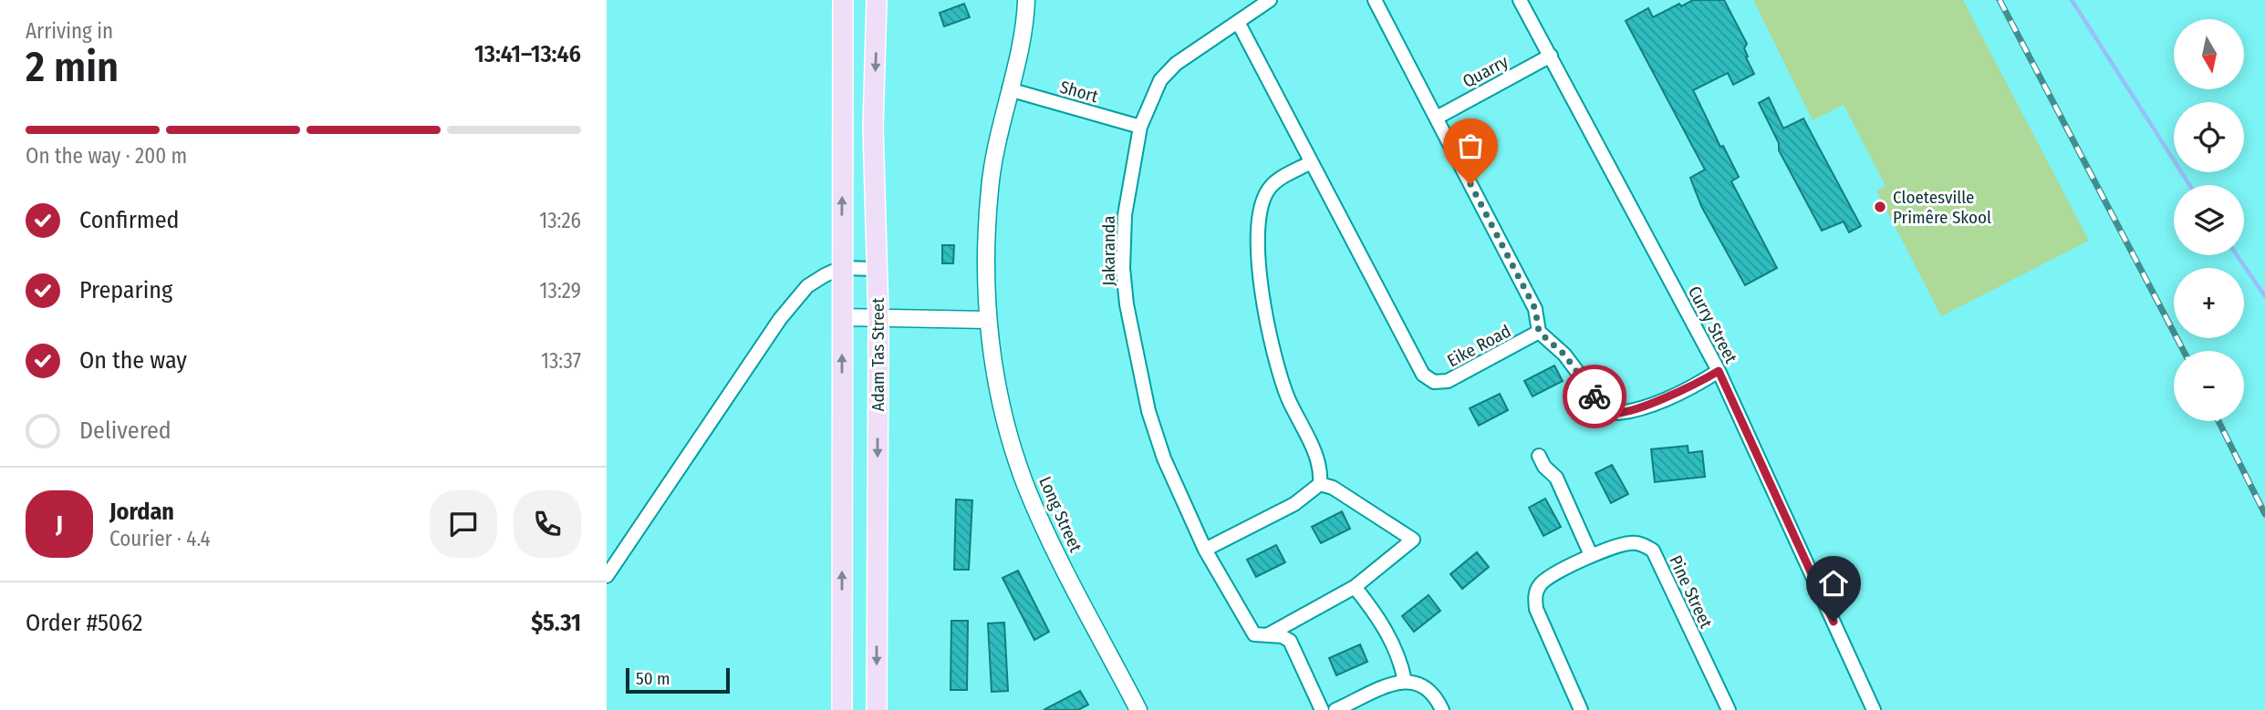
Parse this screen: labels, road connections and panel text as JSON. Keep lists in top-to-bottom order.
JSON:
{
  "streets": {
    "main road": ["Adam Tas Street"],
    "street": [
      "Quarry",
      "Short",
      "Jakaranda",
      "Curry Street",
      "Eike Road",
      "Long Street",
      "Pine Street"
    ]
  },
  "crossings": [
    ["Quarry", "Curry Street"],
    ["Quarry", "Eike Road"],
    ["Short", "Jakaranda"],
    ["Short", "Long Street"],
    ["Jakaranda", "Eike Road"]
  ],
  "places": ["Cloetesville Primêre Skool"],
  "scale_bar": "50 m",
  "north": "bottom",
  "page": {
    "heading": ["2 min", "Arriving in", "13:41–13:46"],
    "panel": [
      "Jordan",
      "Courier · 4.4",
      "Order #5062",
      "$5.31"
    ],
    "map_buttons": ["+", "−"],
    "bar": "On the way · 200 m",
    "list": [
      ["Confirmed", "13:26"],
      ["Preparing", "13:29"],
      ["On the way", "13:37"],
      "Delivered"
    ],
    "round": "J",
    "scale": "50 m"
  }
}
